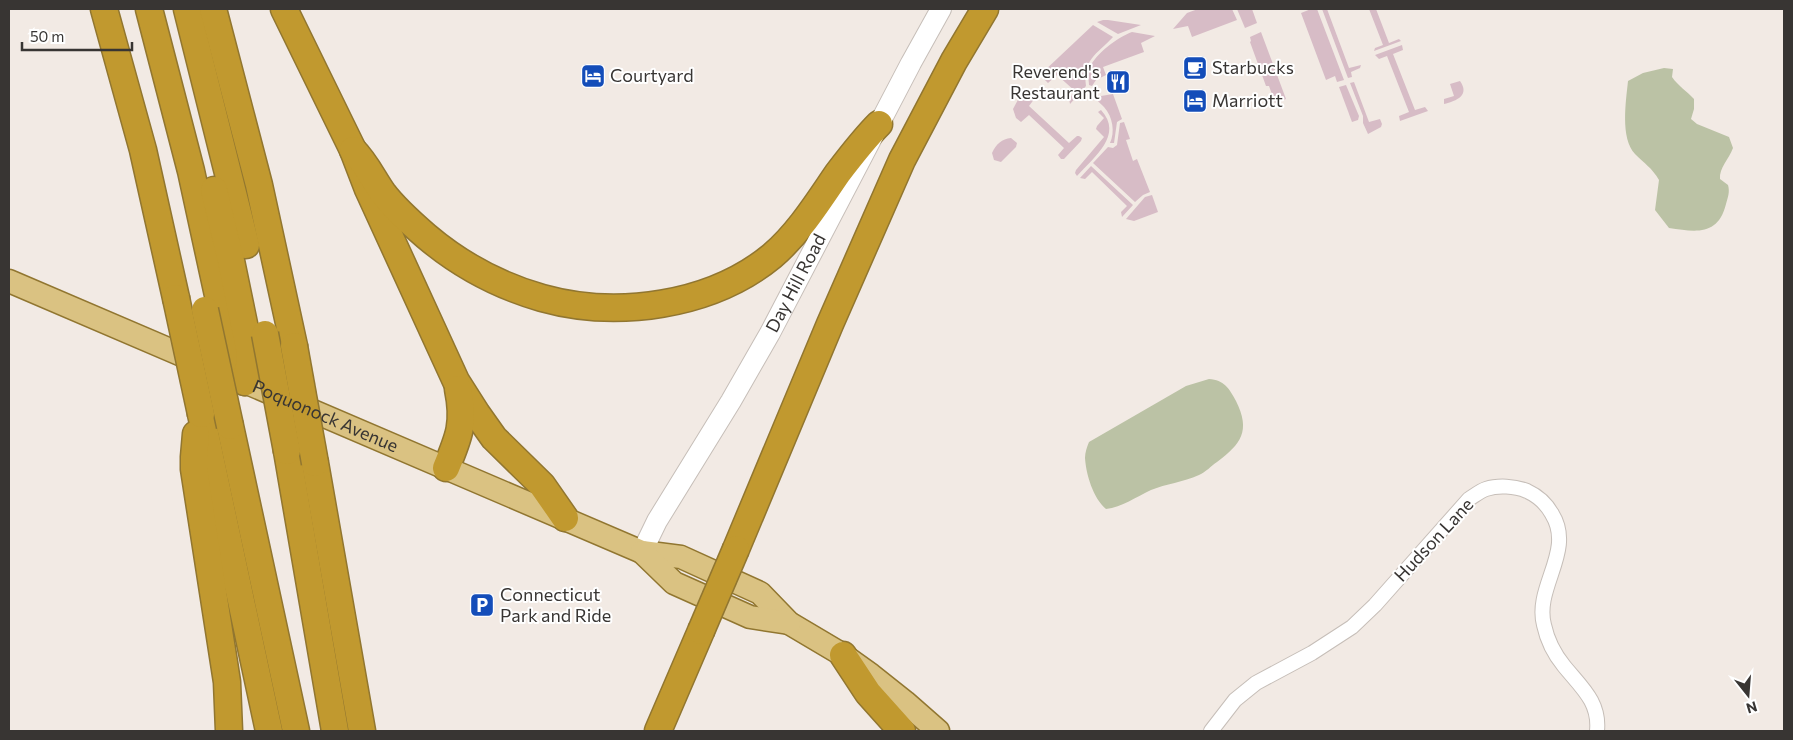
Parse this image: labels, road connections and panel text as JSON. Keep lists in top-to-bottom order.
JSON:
{
  "streets": {
    "main road": ["Day Hill Road", "Poquonock Avenue"],
    "street": ["Hudson Lane"]
  },
  "crossings": [
    ["Day Hill Road", "Poquonock Avenue"]
  ],
  "places": {
    "cafe": ["Starbucks"],
    "hotel": ["Courtyard", "Marriott"],
    "restaurant": ["Reverend's Restaurant"],
    "parking": ["Connecticut Park and Ride"]
  },
  "scale_bar": "50 m",
  "north": "bottom"
}
